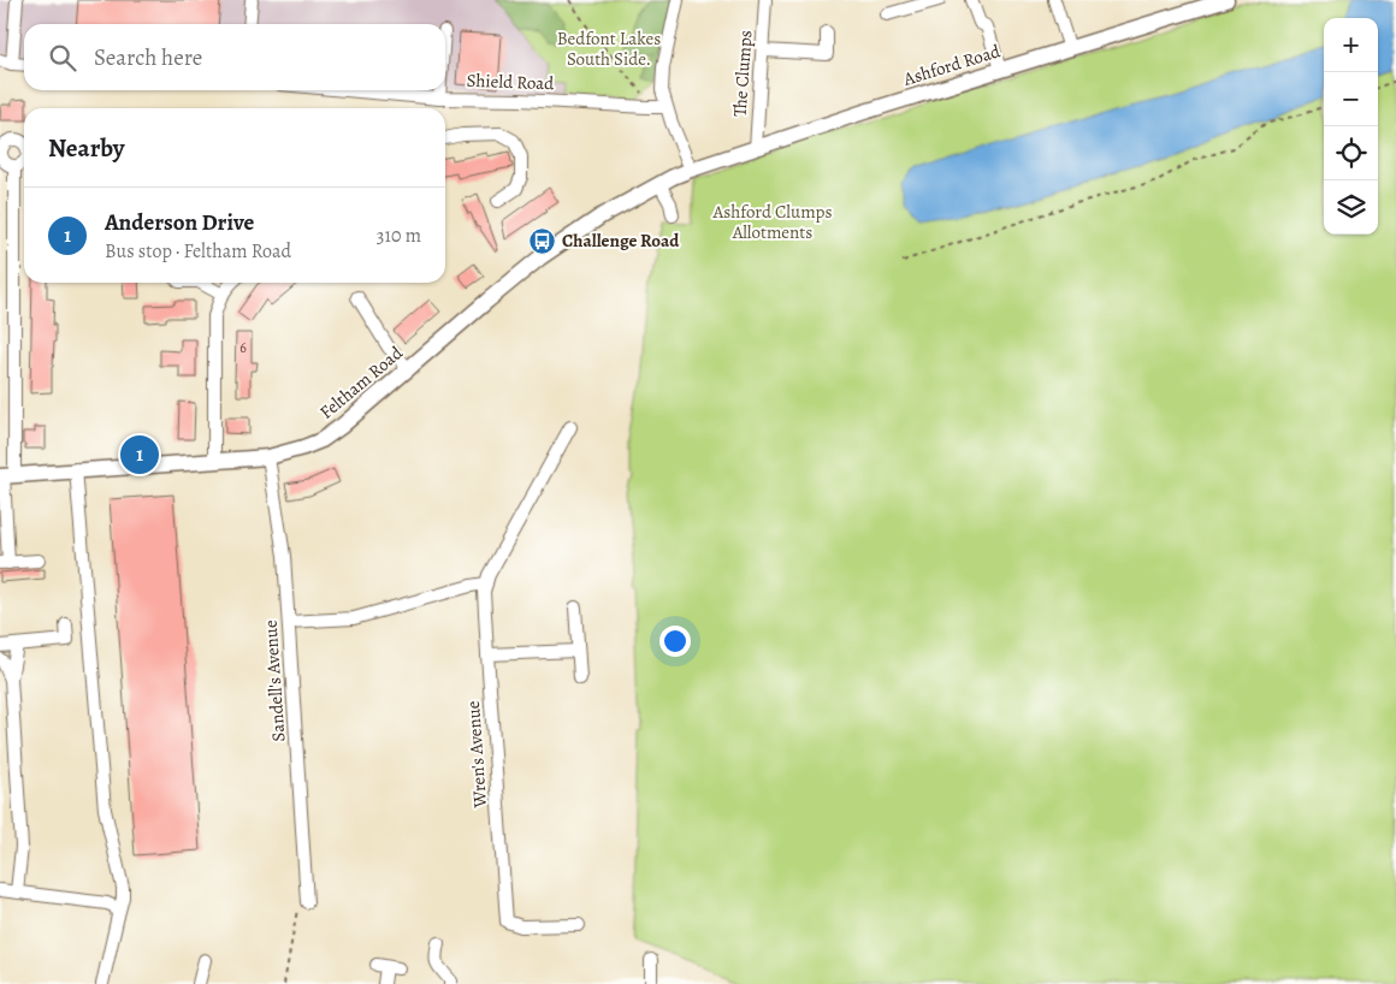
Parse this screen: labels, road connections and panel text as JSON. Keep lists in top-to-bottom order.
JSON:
{
  "streets": {
    "main road": ["Ashford Road", "Feltham Road"],
    "street": [
      "The Clumps",
      "Shield Road",
      "Sandell's Avenue",
      "Wren's Avenue"
    ]
  },
  "crossings": [
    ["Ashford Road", "The Clumps"],
    ["Ashford Road", "Feltham Road"],
    ["Feltham Road", "Sandell's Avenue"]
  ],
  "parks": ["Bedfont Lakes South Side.", "Ashford Clumps Allotments"],
  "places": {
    "bus stop": ["Challenge Road"]
  },
  "house_numbers": ["6"],
  "page": {
    "map_buttons": ["+", "−"],
    "search": "Search here",
    "heading": "Nearby",
    "list": [
      {
        "mark": "1",
        "name": "Anderson Drive",
        "note": "Bus stop · Feltham Road",
        "value": "310 m"
      }
    ],
    "pins": "1"
  }
}
